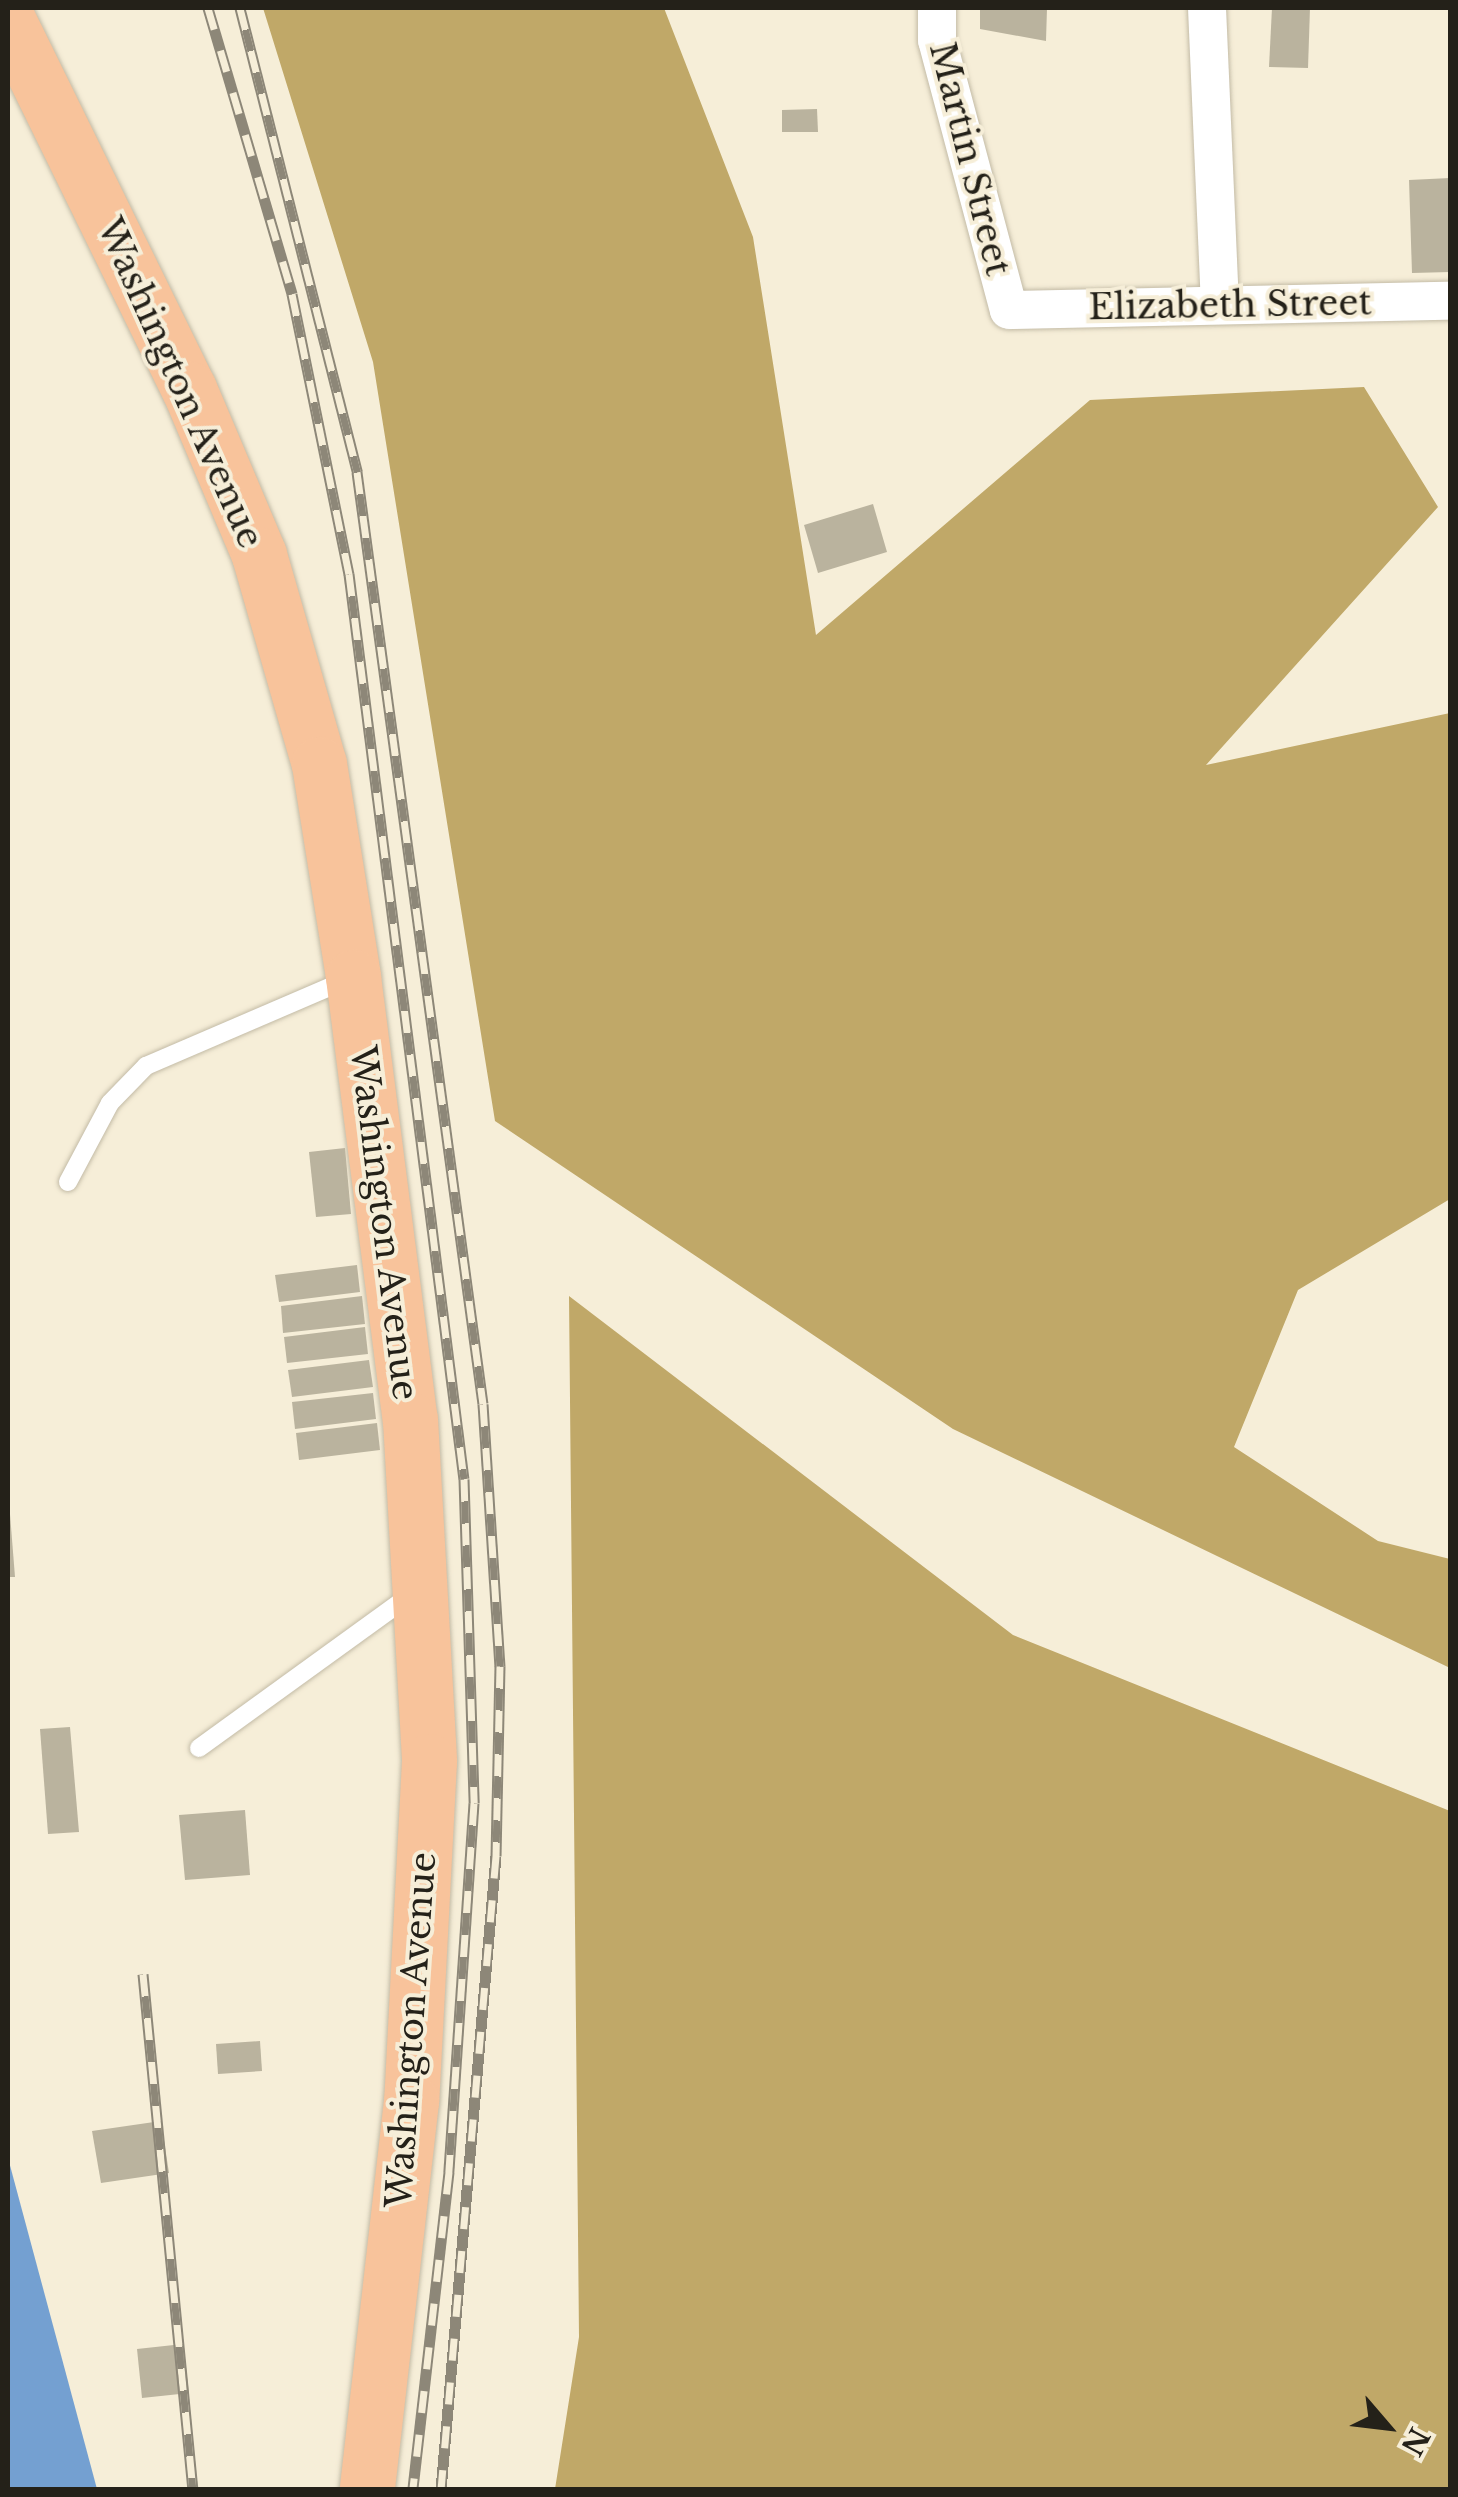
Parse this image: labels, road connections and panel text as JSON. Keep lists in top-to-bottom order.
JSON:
{
  "streets": {
    "main road": ["Washington Avenue"],
    "street": ["Martin Street", "Elizabeth Street"]
  },
  "crossings": [
    ["Martin Street", "Elizabeth Street"]
  ],
  "north": "bottom right"
}
